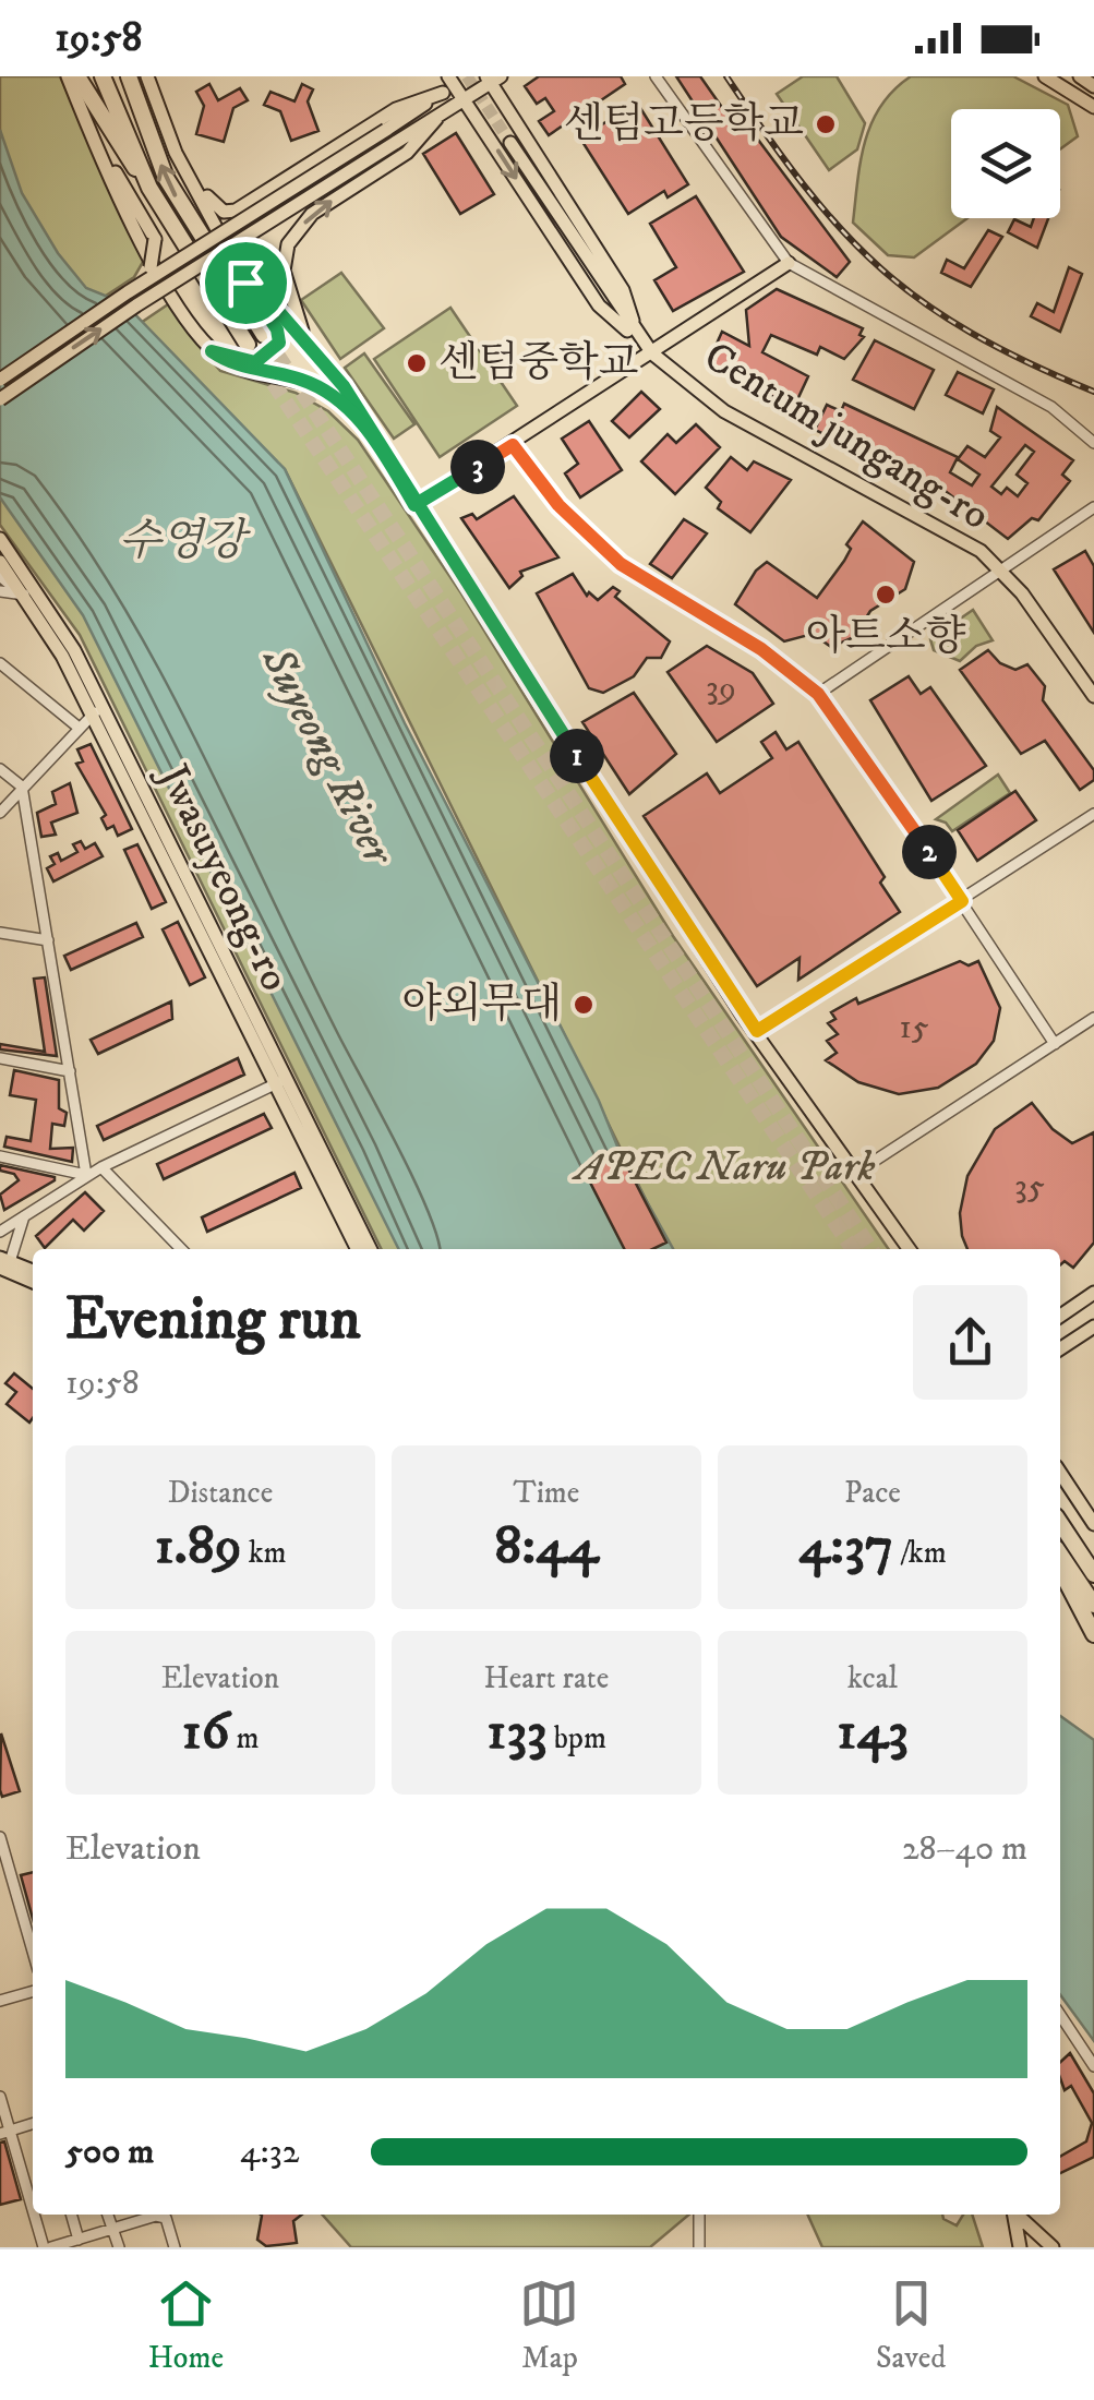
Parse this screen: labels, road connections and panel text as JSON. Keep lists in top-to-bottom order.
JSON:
{
  "streets": {
    "main road": ["Centum jungang-ro", "Jwasuyeong-ro"]
  },
  "water": ["수영강", "Suyeong River"],
  "parks": ["APEC Naru Park"],
  "places": [
    "센텀고등학교",
    "센텀중학교",
    "아트소향",
    "야외무대"
  ],
  "house_numbers": ["39", "15", "35"],
  "page": {
    "status": "19:58",
    "pins": ["3", "1", "2"],
    "heading": ["Evening run", "19:58"],
    "stats": [
      ["Distance", "1.89 km"],
      ["Time", "8:44"],
      ["Pace", "4:37 /km"],
      ["Elevation", "16 m"],
      ["Heart rate", "133 bpm"],
      ["kcal", "143"]
    ],
    "chart": ["Elevation", "28–40 m"],
    "list": [
      {
        "name": "500 m",
        "note": "4:32"
      }
    ],
    "tabs": ["Home", "Map", "Saved"]
  }
}
